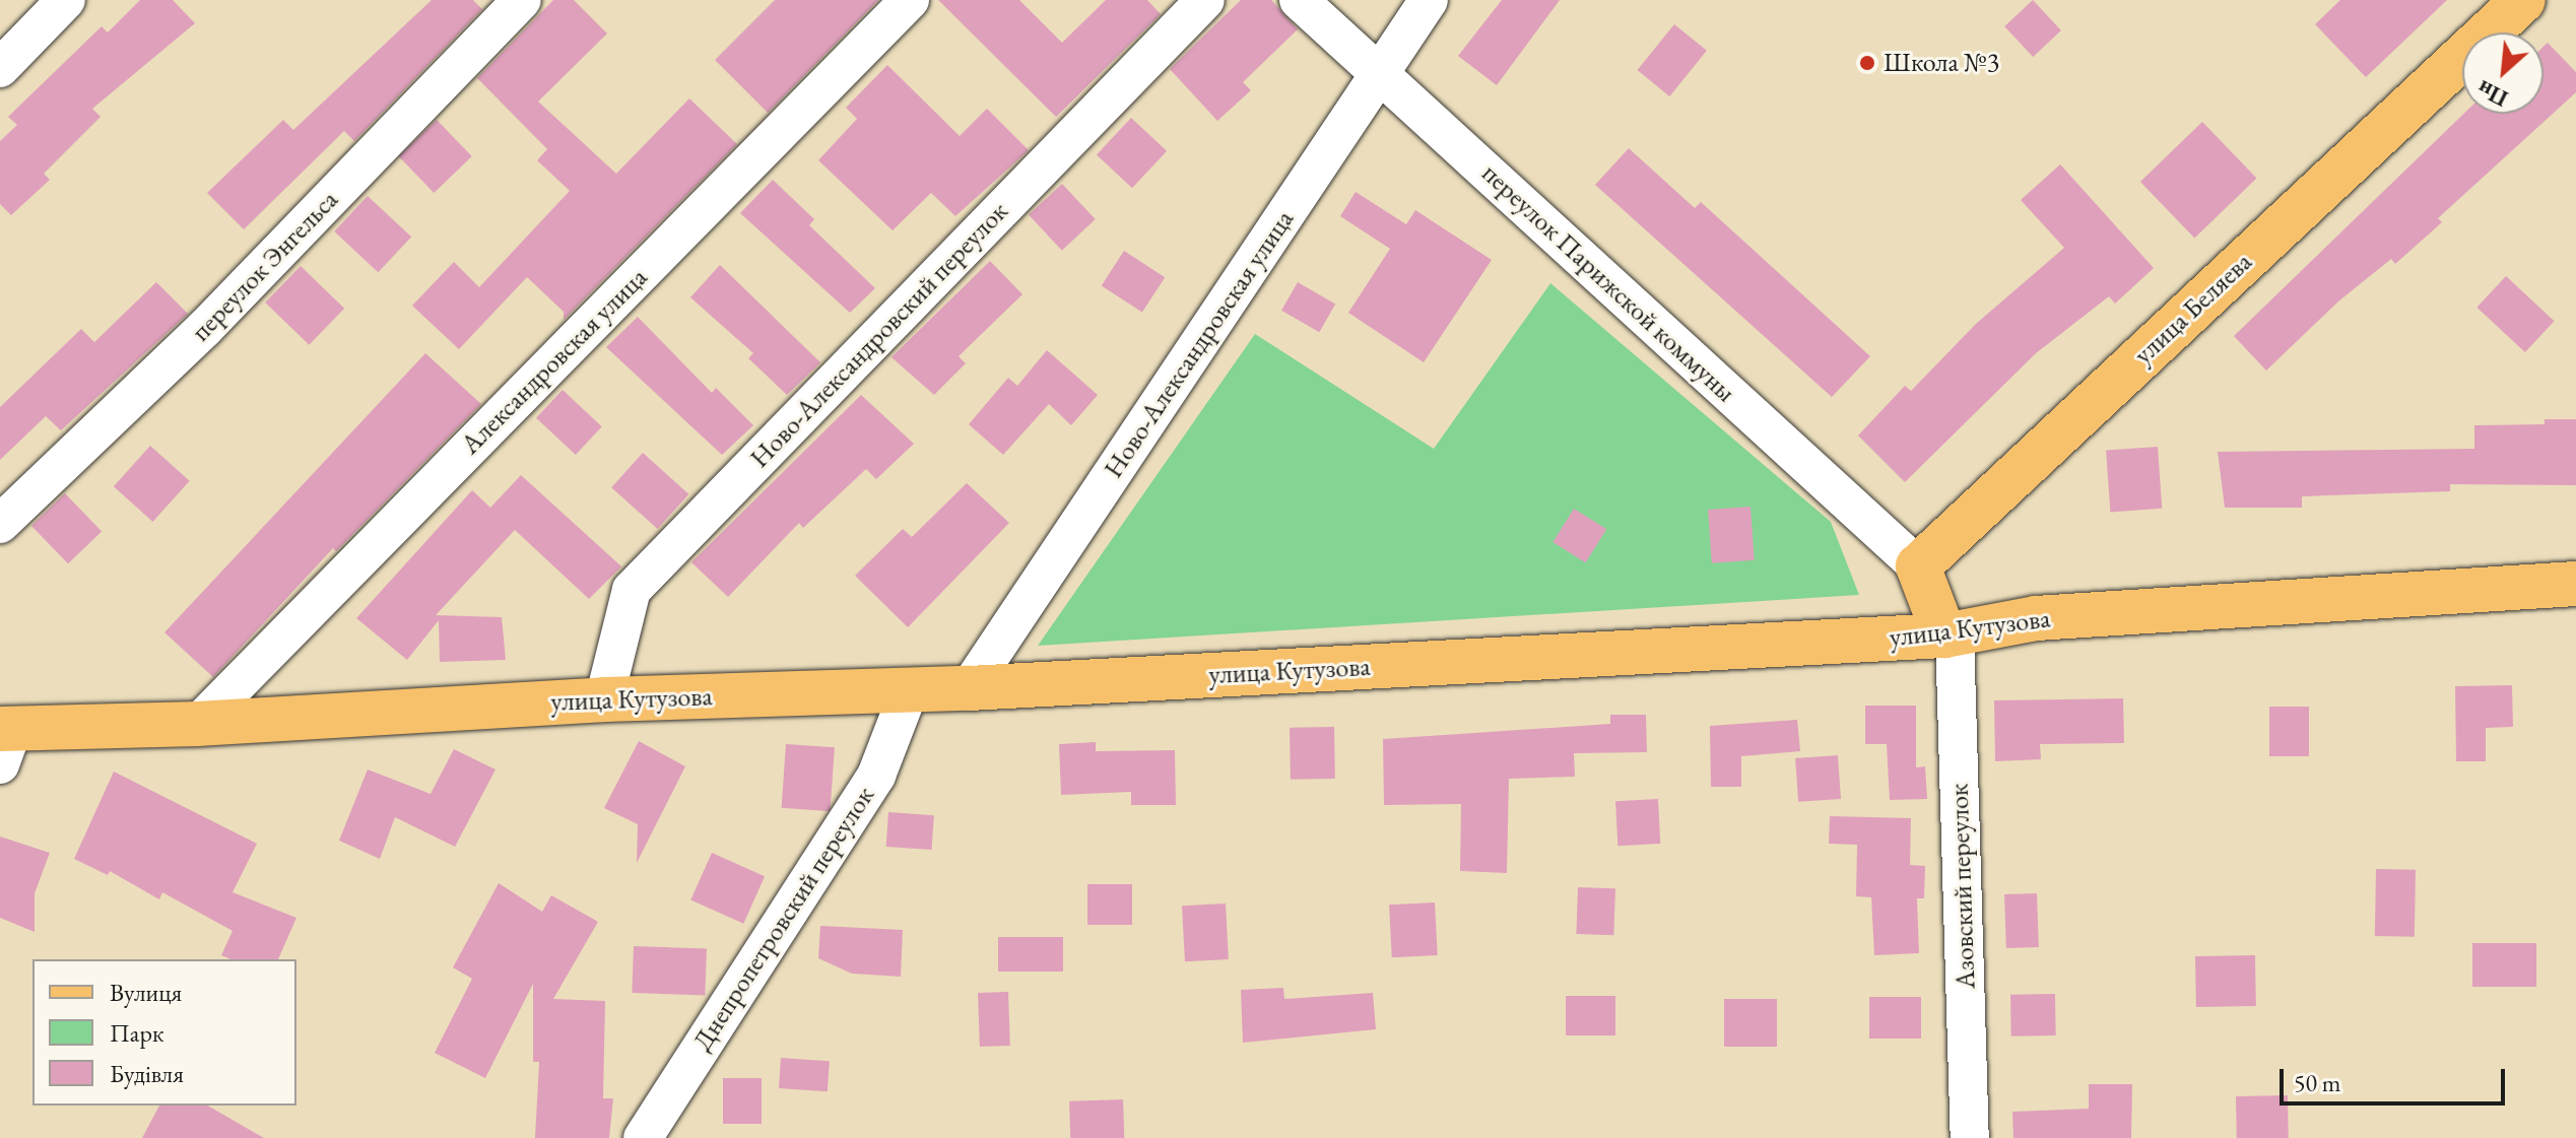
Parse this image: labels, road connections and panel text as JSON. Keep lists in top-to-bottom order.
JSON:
{
  "streets": {
    "main road": ["улица Беляева", "улица Кутузова"],
    "street": [
      "переулок Энгельса",
      "переулок Парижской коммуны",
      "Ново-Александровский переулок",
      "Ново-Александровская улица",
      "Александровская улица",
      "Азовский переулок",
      "Днепропетровский переулок"
    ]
  },
  "crossings": [
    ["переулок Парижской коммуны", "улица Беляева"],
    ["переулок Парижской коммуны", "Ново-Александровская улица"],
    ["Ново-Александровский переулок", "улица Кутузова"],
    ["Ново-Александровская улица", "улица Кутузова"],
    ["Александровская улица", "улица Кутузова"],
    ["улица Кутузова", "Азовский переулок"],
    ["улица Кутузова", "Днепропетровский переулок"]
  ],
  "places": ["Школа №3"],
  "legend": ["Вулиця", "Парк", "Будівля"],
  "scale_bar": "50 m",
  "north": "bottom left"
}
